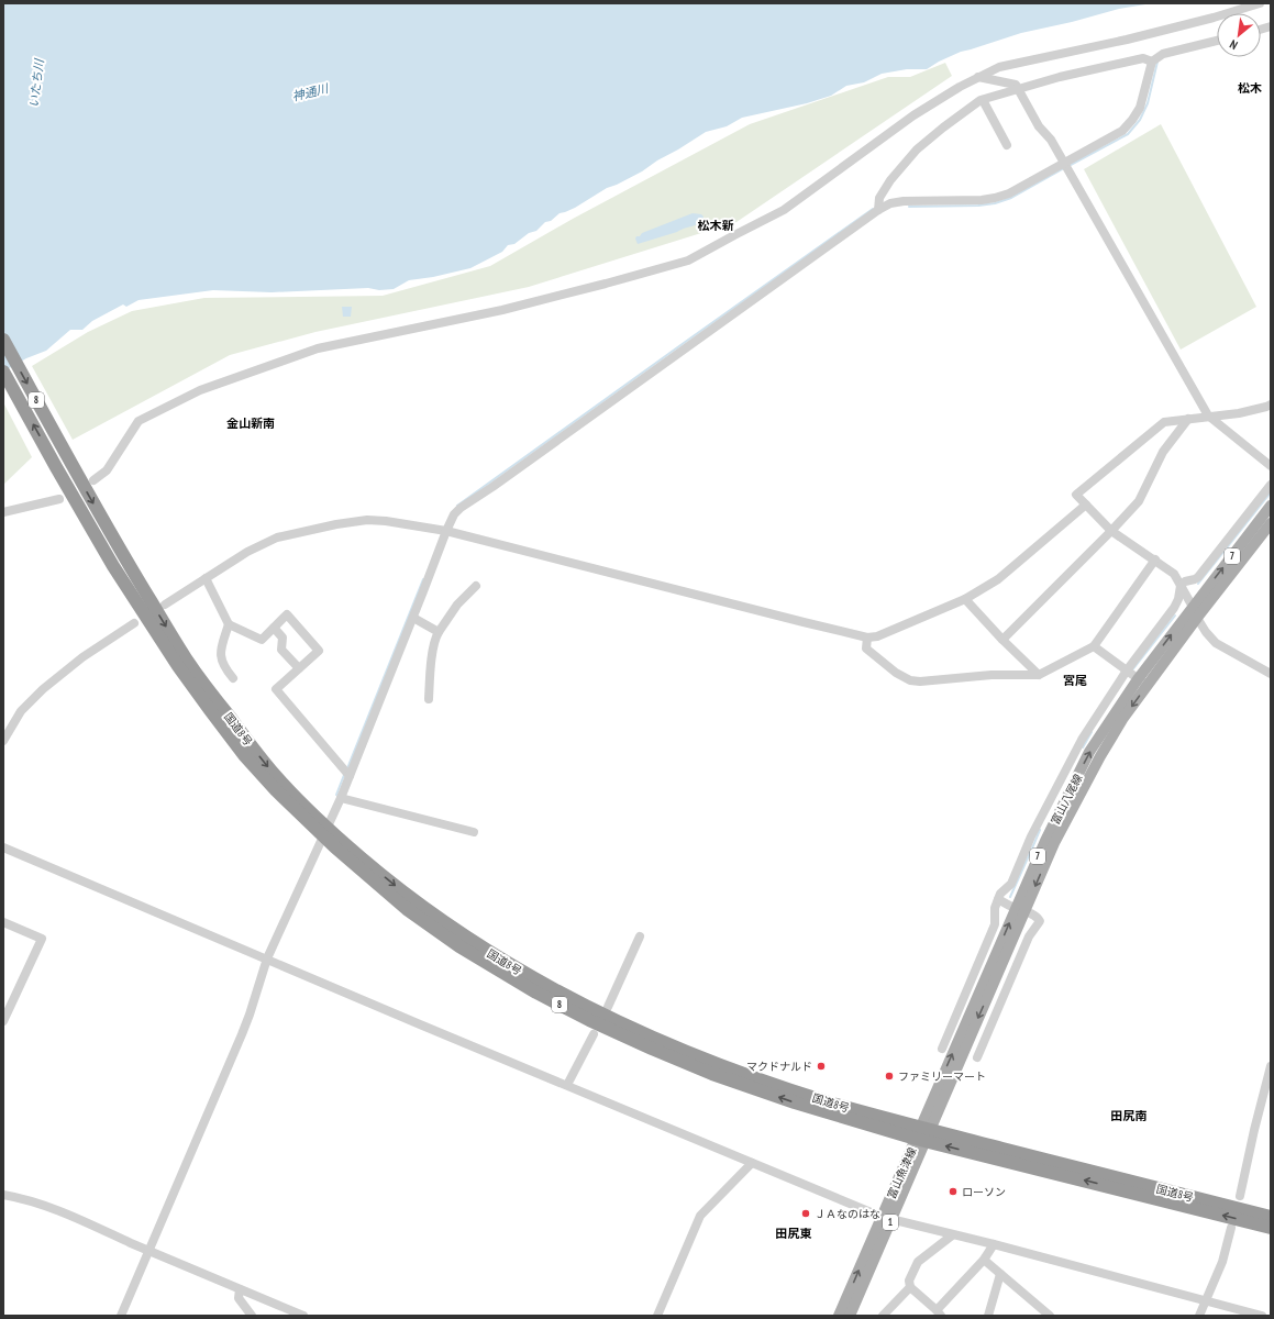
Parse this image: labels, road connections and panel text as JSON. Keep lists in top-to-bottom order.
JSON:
{
  "streets": {
    "highway": ["8", "国道8号"],
    "main road": [
      "7",
      "富山八尾線",
      "富山魚津線",
      "1"
    ]
  },
  "crossings": [
    ["国道8号", "富山八尾線"],
    ["国道8号", "富山魚津線"],
    ["富山八尾線", "富山魚津線"]
  ],
  "districts": [
    "松木",
    "松木新",
    "金山新南",
    "宮尾",
    "田尻南",
    "田尻東"
  ],
  "water": ["いたち川", "神通川"],
  "places": [
    "マクドナルド",
    "ファミリーマート",
    "ローソン",
    "ＪＡなのはな"
  ],
  "north": "bottom left"
}
